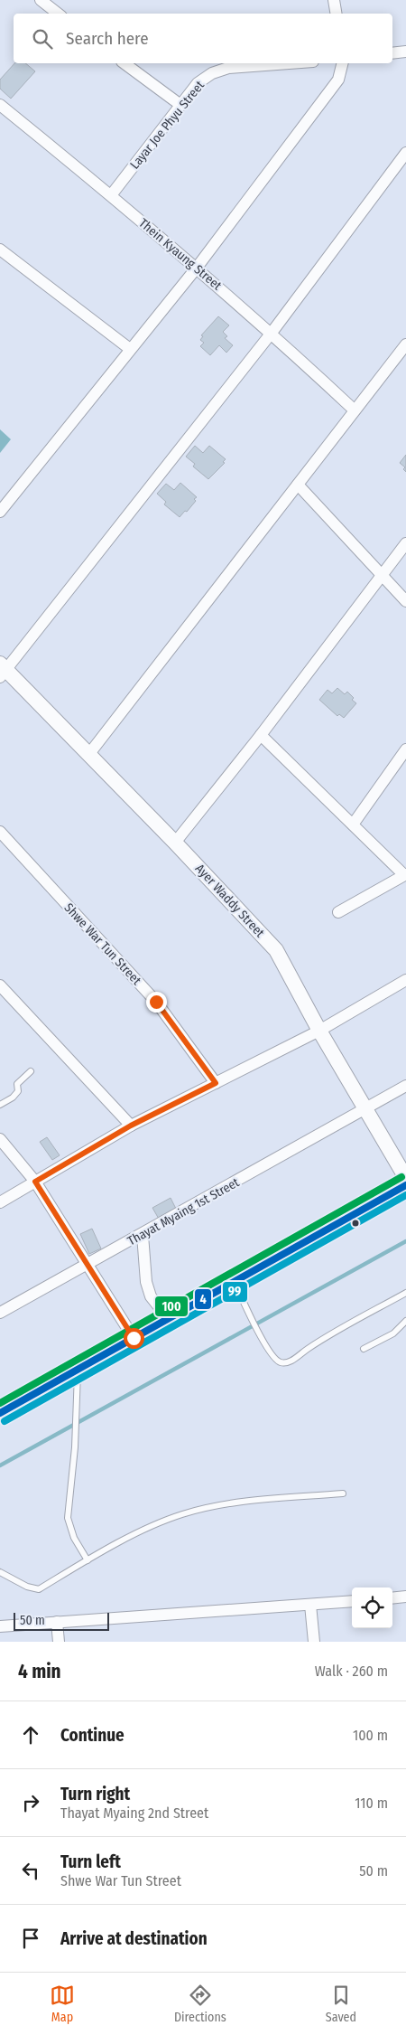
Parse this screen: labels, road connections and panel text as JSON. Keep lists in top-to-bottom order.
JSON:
{
  "streets": {
    "street": [
      "Layar Joe Phyu Street",
      "Thein Kyaung Street",
      "Ayer Waddy Street",
      "Shwe War Tun Street",
      "Thayat Myaing 1st Street"
    ]
  },
  "crossings": [
    ["Layar Joe Phyu Street", "Thein Kyaung Street"],
    ["Ayer Waddy Street", "Thayat Myaing 1st Street"]
  ],
  "lines": ["transit line 100", "transit line 4", "transit line 99"],
  "scale_bar": "50 m",
  "page": {
    "search": "Search here",
    "scale": "50 m",
    "heading": ["4 min", "Walk · 260 m"],
    "list": [
      ["Continue", "100 m"],
      ["Turn right", "Thayat Myaing 2nd Street", "110 m"],
      ["Turn left", "Shwe War Tun Street", "50 m"],
      "Arrive at destination"
    ],
    "nav": ["Map", "Directions", "Saved"]
  }
}
